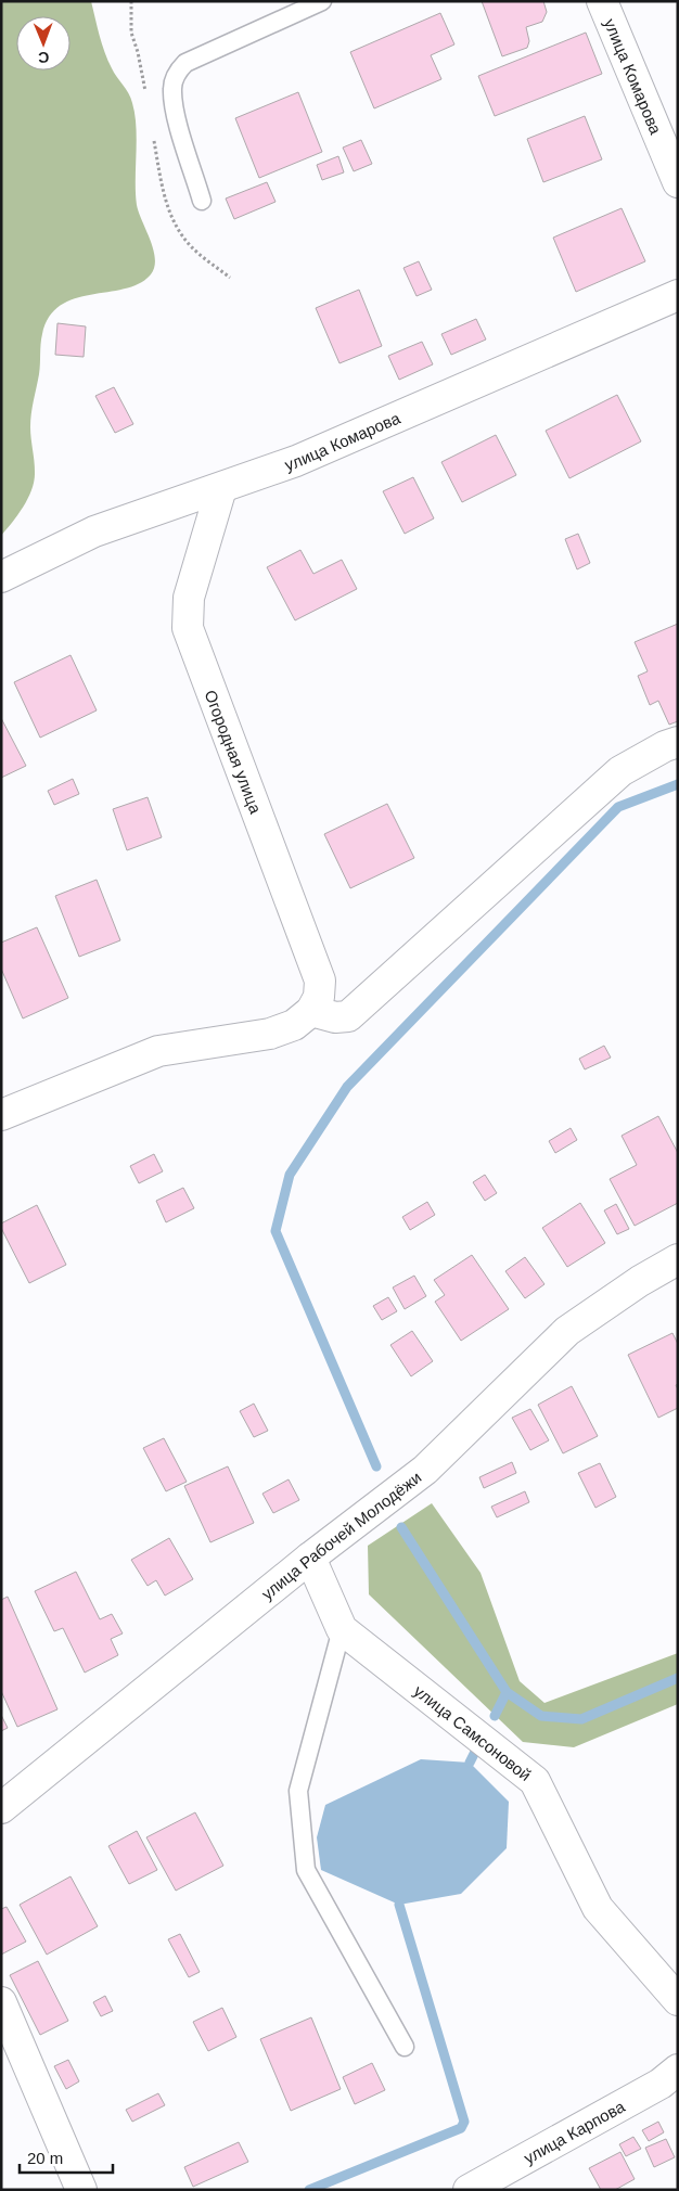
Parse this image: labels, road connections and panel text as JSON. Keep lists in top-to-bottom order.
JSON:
{
  "streets": {
    "street": [
      "улица Комарова",
      "Огородная улица",
      "улица Рабочей Молодёжи",
      "улица Самсоновой",
      "улица Карпова"
    ]
  },
  "crossings": [
    ["улица Комарова", "Огородная улица"],
    ["улица Рабочей Молодёжи", "улица Самсоновой"]
  ],
  "scale_bar": "20 m",
  "north": "bottom"
}
